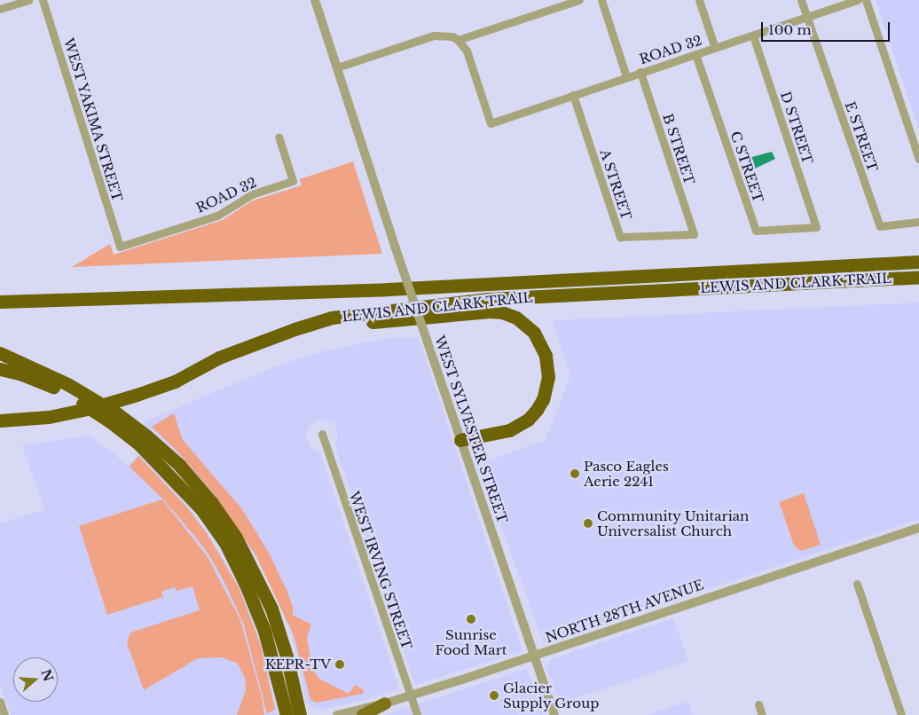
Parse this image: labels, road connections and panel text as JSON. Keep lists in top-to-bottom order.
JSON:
{
  "streets": {
    "highway": ["LEWIS AND CLARK TRAIL"],
    "street": [
      "ROAD 32",
      "WEST YAKIMA STREET",
      "D STREET",
      "E STREET",
      "B STREET",
      "C STREET",
      "A STREET",
      "WEST SYLVESTER STREET",
      "WEST IRVING STREET",
      "NORTH 28TH AVENUE"
    ]
  },
  "crossings": [
    ["ROAD 32", "WEST YAKIMA STREET"],
    ["ROAD 32", "D STREET"],
    ["ROAD 32", "E STREET"],
    ["ROAD 32", "B STREET"],
    ["ROAD 32", "C STREET"],
    ["ROAD 32", "A STREET"],
    ["D STREET", "C STREET"],
    ["B STREET", "A STREET"],
    ["WEST SYLVESTER STREET", "NORTH 28TH AVENUE"],
    ["WEST IRVING STREET", "NORTH 28TH AVENUE"]
  ],
  "places": [
    "Pasco Eagles Aerie 2241",
    "Community Unitarian Universalist Church",
    "Sunrise Food Mart",
    "KEPR-TV",
    "Glacier Supply Group"
  ],
  "scale_bar": "100 m",
  "north": "right"
}
